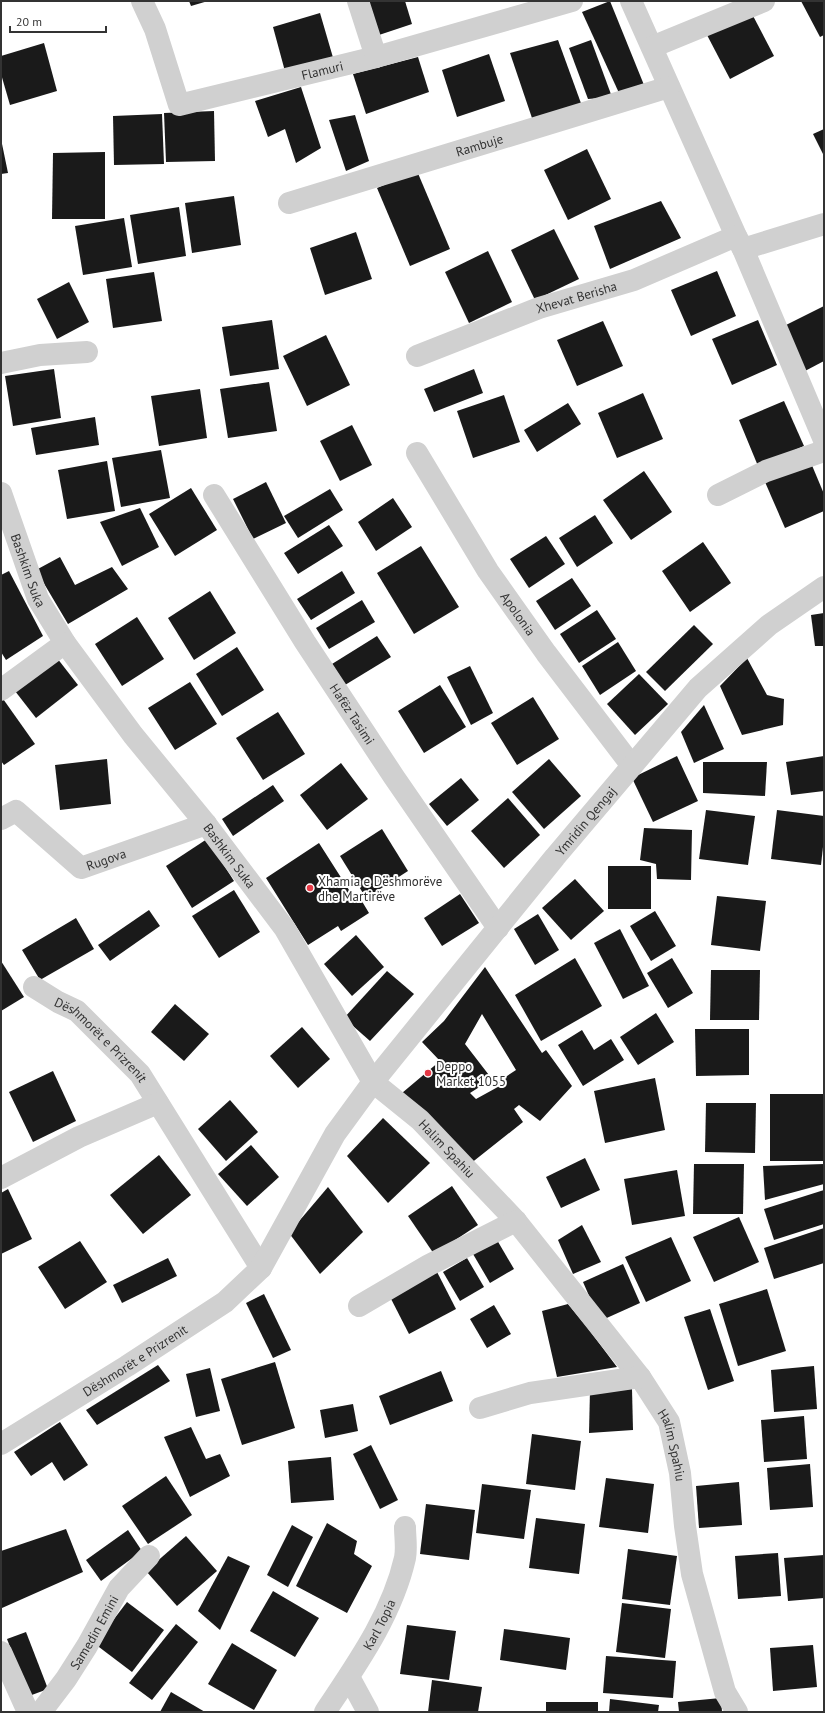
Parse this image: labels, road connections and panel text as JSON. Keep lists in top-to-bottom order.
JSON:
{
  "streets": {
    "street": [
      "Flamuri",
      "Rambuje",
      "Xhevat Berisha",
      "Bashkim Suka",
      "Apolonia",
      "Hafëz Tasimi",
      "Ymridin Qengaj",
      "Rugova",
      "Dëshmorët e Prizrenit",
      "Halim Spahiu",
      "Karl Topia",
      "Samedin Emini"
    ]
  },
  "crossings": [
    ["Bashkim Suka", "Ymridin Qengaj"],
    ["Bashkim Suka", "Rugova"],
    ["Bashkim Suka", "Dëshmorët e Prizrenit"],
    ["Bashkim Suka", "Halim Spahiu"],
    ["Apolonia", "Ymridin Qengaj"],
    ["Hafëz Tasimi", "Ymridin Qengaj"],
    ["Ymridin Qengaj", "Dëshmorët e Prizrenit"],
    ["Ymridin Qengaj", "Halim Spahiu"],
    ["Dëshmorët e Prizrenit", "Halim Spahiu"]
  ],
  "places": ["Xhamia e Dëshmorëve dhe Martirëve", "Deppo Market 1055"],
  "scale_bar": "20 m"
}
